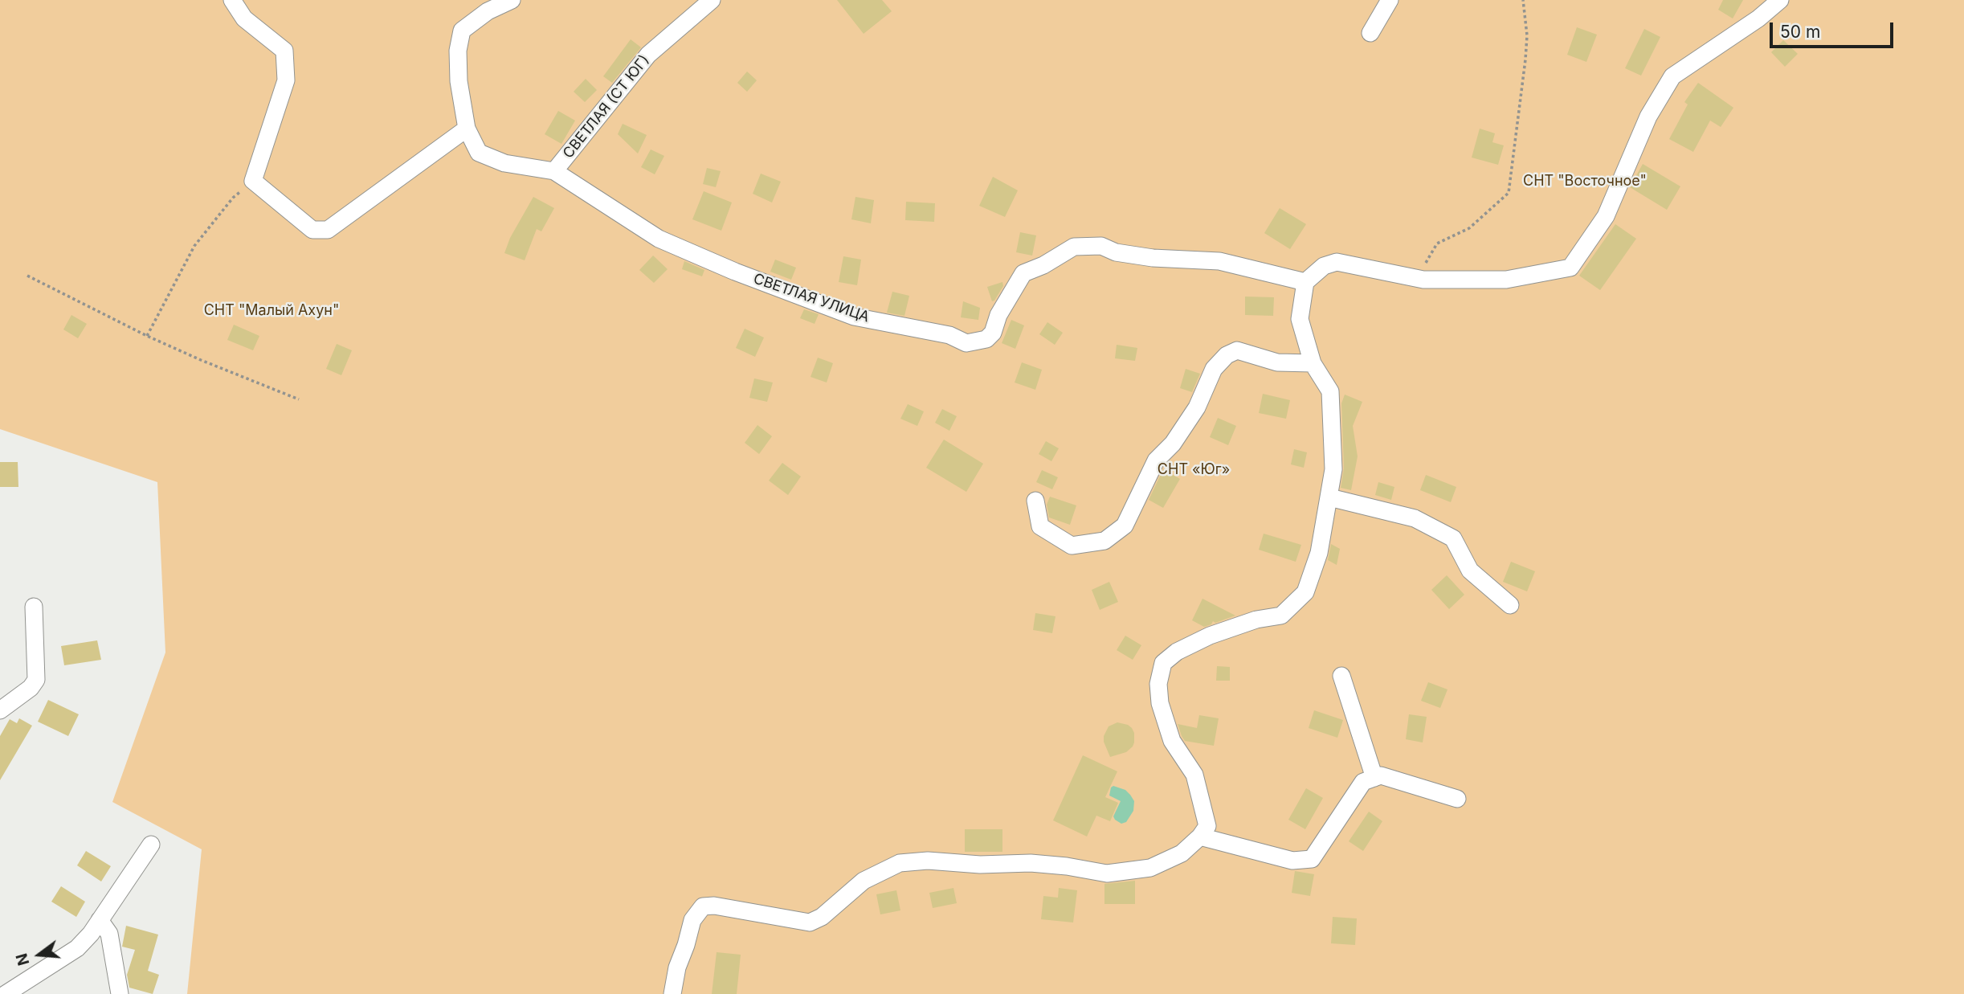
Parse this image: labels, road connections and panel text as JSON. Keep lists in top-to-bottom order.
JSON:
{
  "streets": {
    "street": ["СВЕТЛАЯ (СТ ЮГ)", "СВЕТЛАЯ УЛИЦА"]
  },
  "crossings": [
    ["СВЕТЛАЯ (СТ ЮГ)", "СВЕТЛАЯ УЛИЦА"]
  ],
  "parks": ["СНТ \"Восточное\"", "СНТ \"Малый Ахун\"", "СНТ «Юг»"],
  "scale_bar": "50 m",
  "north": "left"
}
